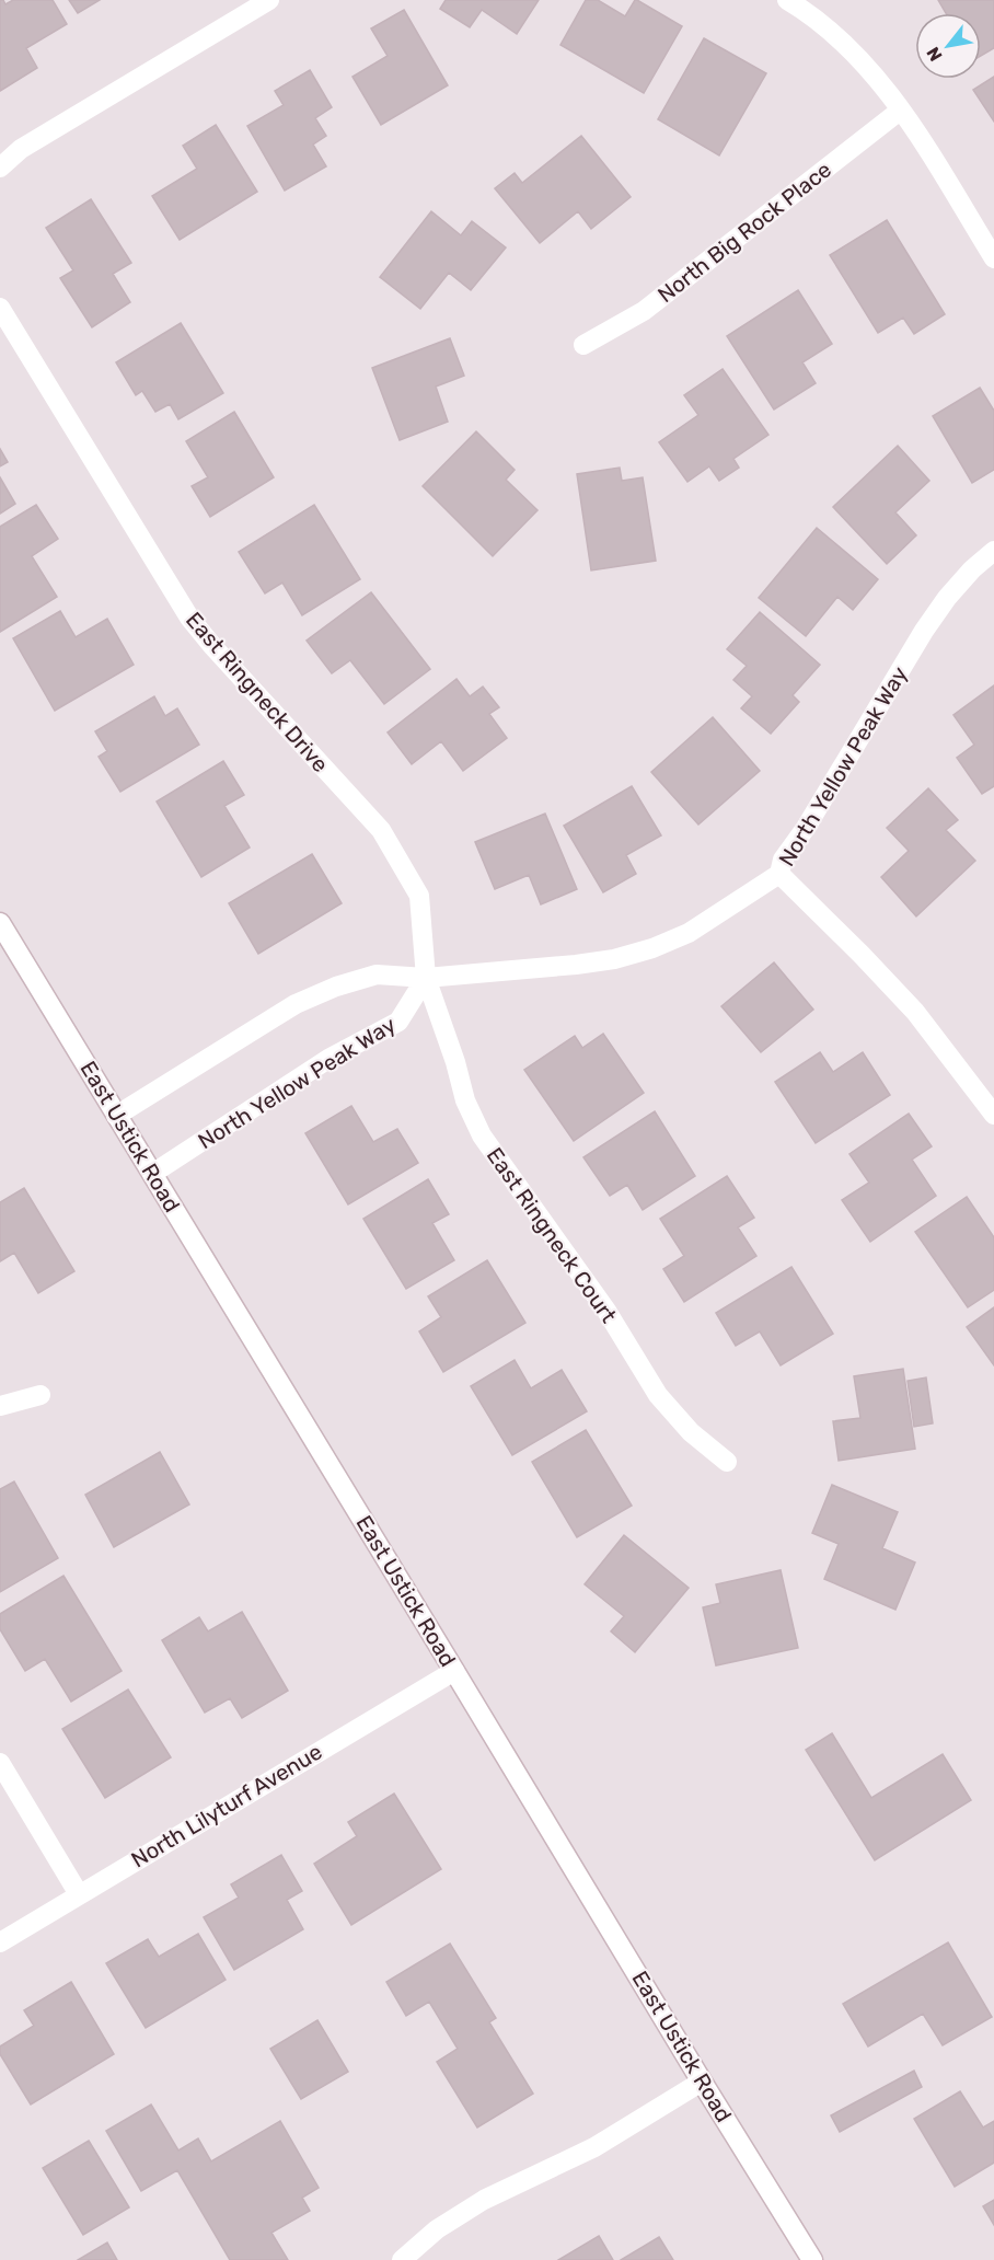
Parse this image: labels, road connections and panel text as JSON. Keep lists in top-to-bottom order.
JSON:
{
  "streets": {
    "street": [
      "North Big Rock Place",
      "East Ringneck Drive",
      "North Yellow Peak Way",
      "East Ustick Road",
      "East Ringneck Court",
      "North Lilyturf Avenue"
    ]
  },
  "crossings": [
    ["East Ringneck Drive", "North Yellow Peak Way"],
    ["East Ringneck Drive", "East Ringneck Court"],
    ["North Yellow Peak Way", "East Ustick Road"],
    ["North Yellow Peak Way", "East Ringneck Court"],
    ["East Ustick Road", "North Lilyturf Avenue"]
  ],
  "north": "bottom left"
}
